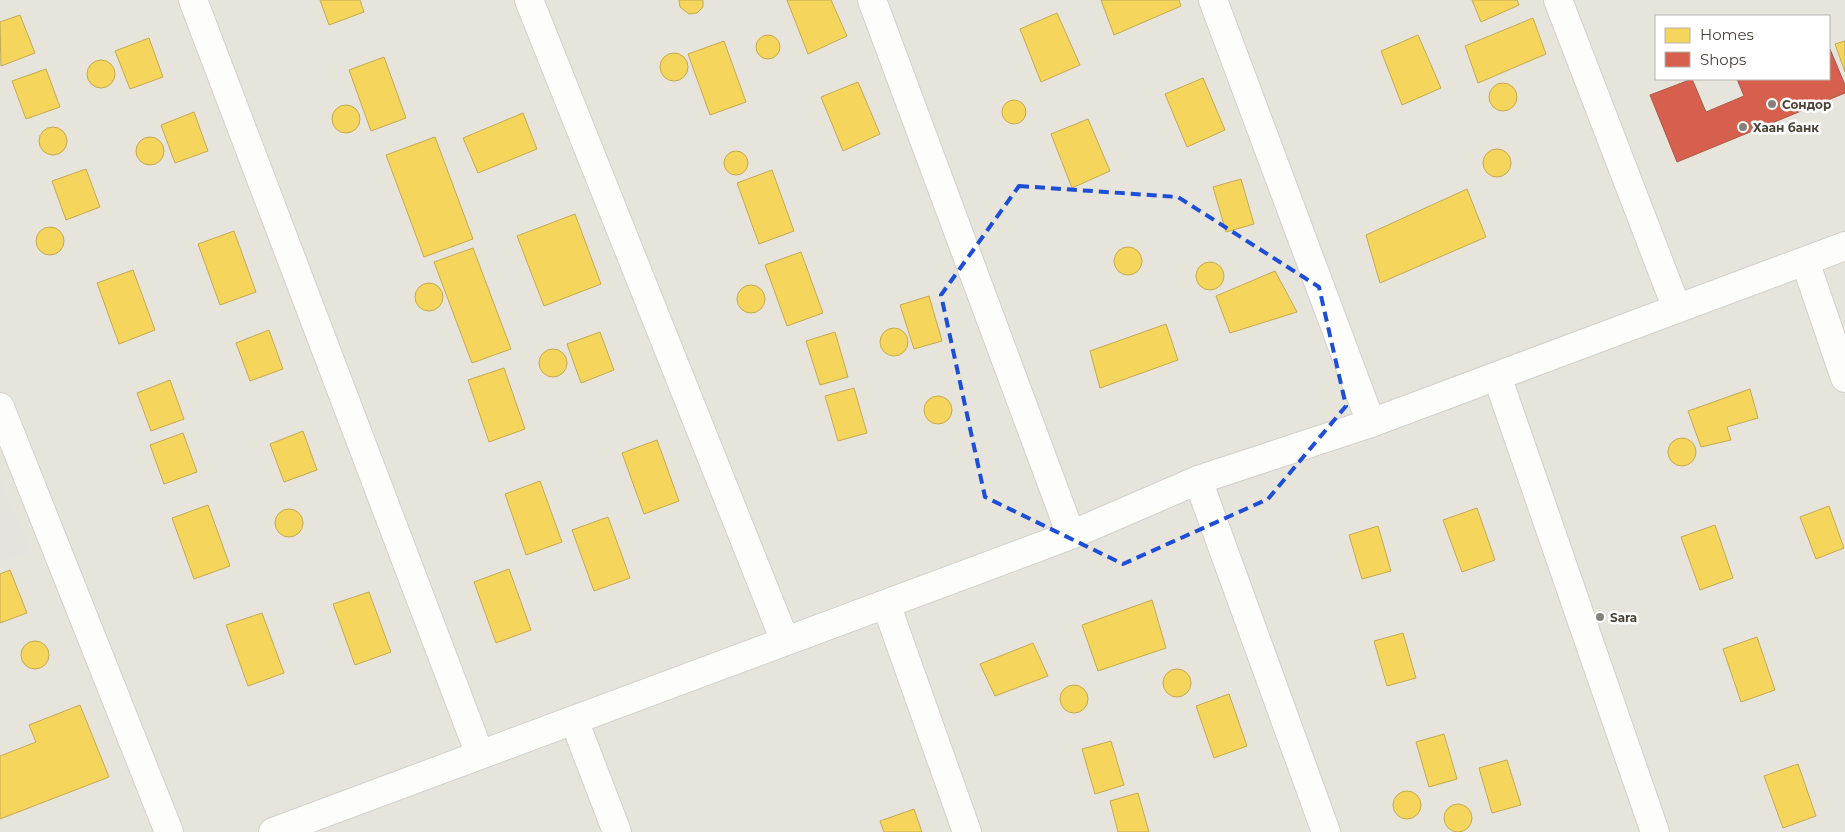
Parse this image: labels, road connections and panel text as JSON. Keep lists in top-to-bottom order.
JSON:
{
  "places": ["Сондор", "Хаан банк", "Sara"],
  "legend": ["Homes", "Shops"]
}
